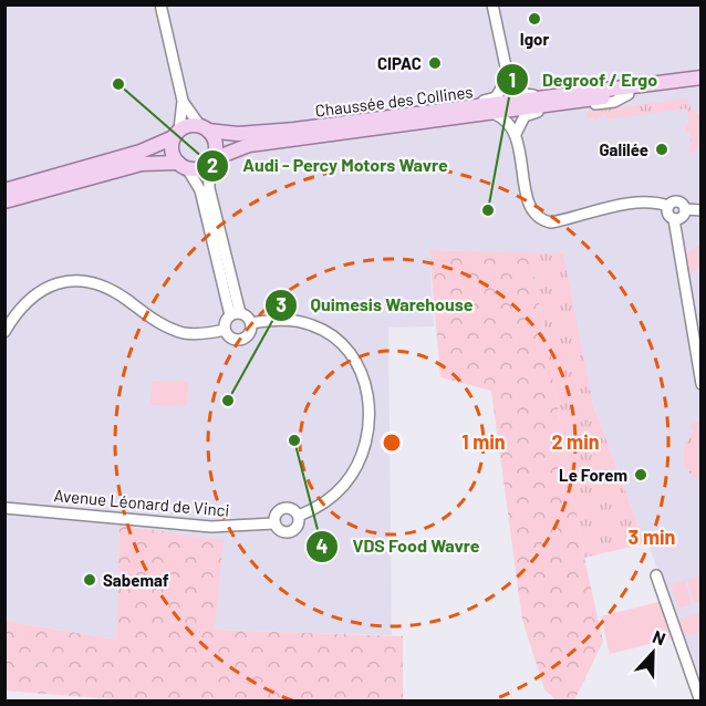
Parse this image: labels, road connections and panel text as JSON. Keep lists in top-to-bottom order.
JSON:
{
  "streets": {
    "main road": ["Chaussée des Collines"],
    "street": ["Avenue Léonard de Vinci"]
  },
  "places": [
    "Igor",
    "CIPAC",
    "Audi - Percy Motors Wavre",
    "Galilée",
    "Degroof / Ergo",
    "Quimesis Warehouse",
    "VDS Food Wavre",
    "Le Forem",
    "Sabemaf"
  ],
  "north": "top",
  "rings": ["1 min", "2 min", "3 min"]
}
